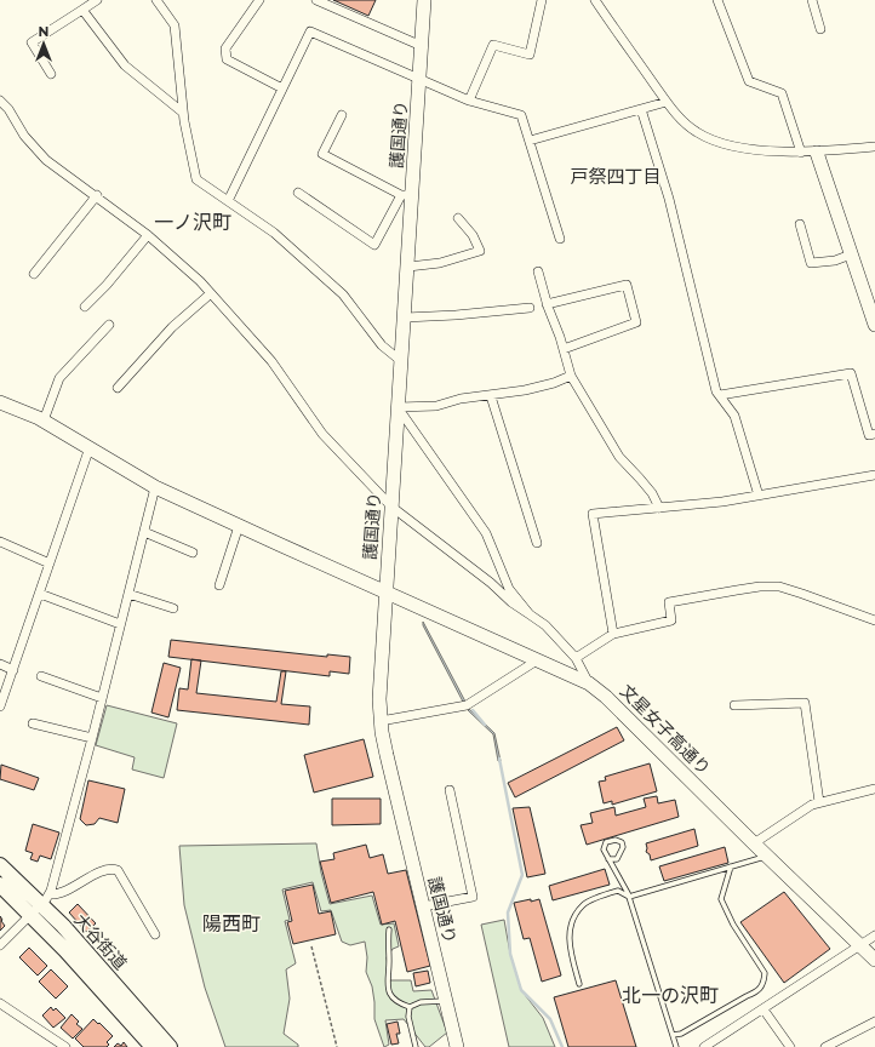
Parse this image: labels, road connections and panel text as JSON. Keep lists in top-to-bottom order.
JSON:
{
  "streets": {
    "main road": ["大谷街道"],
    "street": ["護国通り", "文星女子高通り"]
  },
  "crossings": [
    ["護国通り", "文星女子高通り"]
  ],
  "districts": [
    "戸祭四丁目",
    "一ノ沢町",
    "陽西町",
    "北一の沢町"
  ],
  "north": "top"
}
